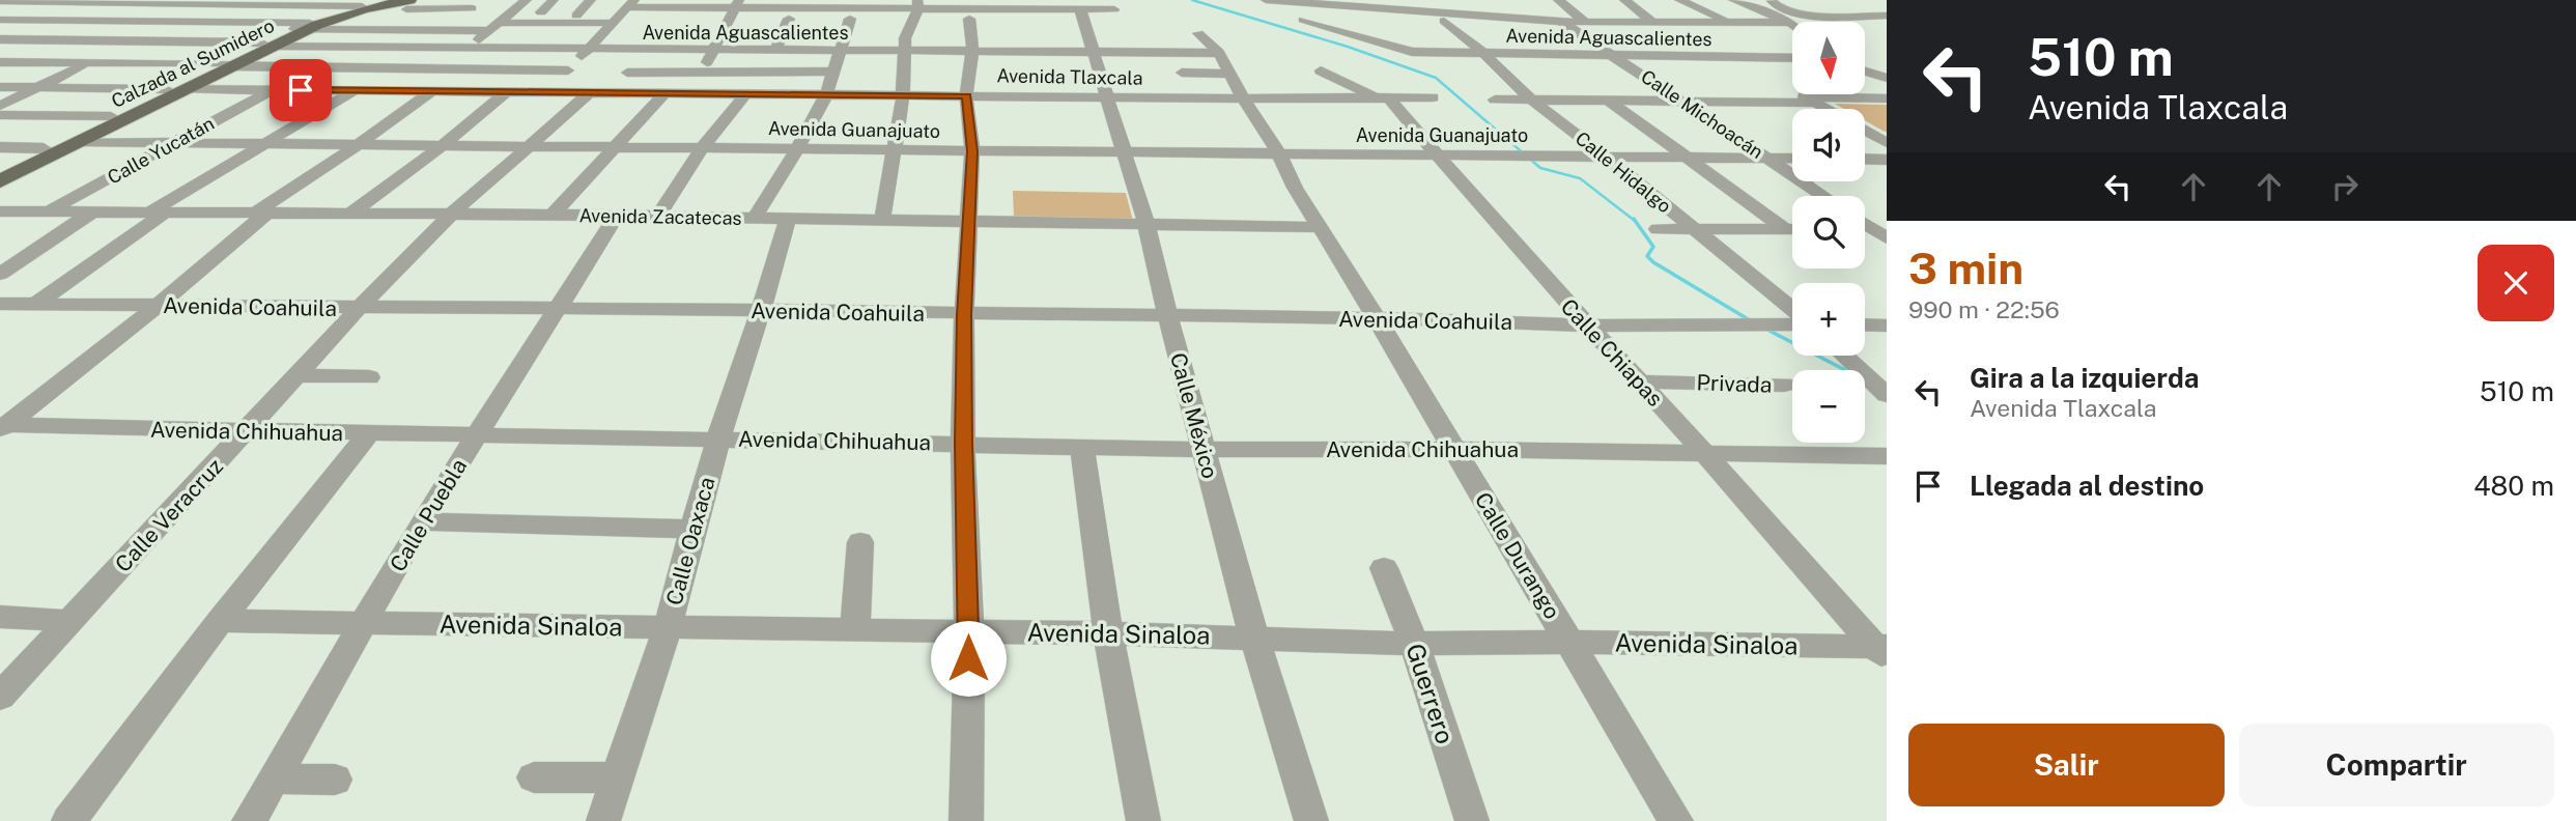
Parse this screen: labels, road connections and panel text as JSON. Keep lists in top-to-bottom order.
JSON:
{
  "streets": {
    "main road": ["Calzada al Sumidero"],
    "street": [
      "Avenida Aguascalientes",
      "Avenida Tlaxcala",
      "Calle Michoacán",
      "Avenida Guanajuato",
      "Calle Yucatán",
      "Calle Hidalgo",
      "Avenida Zacatecas",
      "Avenida Coahuila",
      "Calle Chiapas",
      "Privada",
      "Calle México",
      "Avenida Chihuahua",
      "Calle Veracruz",
      "Calle Puebla",
      "Calle Oaxaca",
      "Calle Durango",
      "Avenida Sinaloa",
      "Guerrero"
    ]
  },
  "crossings": [
    ["Avenida Aguascalientes", "Calzada al Sumidero"],
    ["Avenida Aguascalientes", "Calle Michoacán"],
    ["Avenida Aguascalientes", "Calle Hidalgo"],
    ["Avenida Aguascalientes", "Calle México"],
    ["Avenida Aguascalientes", "Calle Durango"],
    ["Calzada al Sumidero", "Avenida Tlaxcala"],
    ["Calzada al Sumidero", "Avenida Guanajuato"],
    ["Avenida Tlaxcala", "Calle Yucatán"],
    ["Avenida Tlaxcala", "Calle Chiapas"],
    ["Avenida Tlaxcala", "Calle México"],
    ["Avenida Tlaxcala", "Calle Veracruz"],
    ["Avenida Tlaxcala", "Calle Durango"],
    ["Calle Michoacán", "Avenida Guanajuato"],
    ["Avenida Guanajuato", "Calle Yucatán"],
    ["Avenida Guanajuato", "Calle Hidalgo"],
    ["Avenida Guanajuato", "Calle Chiapas"],
    ["Avenida Guanajuato", "Calle México"],
    ["Avenida Guanajuato", "Calle Veracruz"],
    ["Avenida Guanajuato", "Calle Durango"],
    ["Calle Yucatán", "Avenida Zacatecas"],
    ["Avenida Zacatecas", "Calle México"],
    ["Avenida Zacatecas", "Calle Veracruz"],
    ["Avenida Zacatecas", "Calle Puebla"],
    ["Avenida Zacatecas", "Calle Oaxaca"],
    ["Avenida Zacatecas", "Calle Durango"],
    ["Avenida Coahuila", "Calle Chiapas"],
    ["Avenida Coahuila", "Calle México"],
    ["Avenida Coahuila", "Calle Veracruz"],
    ["Avenida Coahuila", "Calle Puebla"],
    ["Avenida Coahuila", "Calle Oaxaca"],
    ["Avenida Coahuila", "Calle Durango"],
    ["Calle Chiapas", "Privada"],
    ["Calle Chiapas", "Avenida Chihuahua"],
    ["Calle Chiapas", "Avenida Sinaloa"],
    ["Calle México", "Avenida Chihuahua"],
    ["Calle México", "Avenida Sinaloa"],
    ["Avenida Chihuahua", "Calle Veracruz"],
    ["Avenida Chihuahua", "Calle Puebla"],
    ["Avenida Chihuahua", "Calle Oaxaca"],
    ["Avenida Chihuahua", "Calle Durango"],
    ["Calle Puebla", "Avenida Sinaloa"],
    ["Calle Oaxaca", "Avenida Sinaloa"],
    ["Calle Durango", "Avenida Sinaloa"],
    ["Avenida Sinaloa", "Guerrero"]
  ],
  "north": "bottom",
  "page": {
    "turn": ["510 m", "Avenida Tlaxcala"],
    "map_buttons": ["+", "−"],
    "heading": ["3 min", "990 m · 22:56"],
    "list": [
      {
        "name": "Gira a la izquierda",
        "note": "Avenida Tlaxcala",
        "value": "510 m"
      },
      {
        "name": "Llegada al destino",
        "value": "480 m"
      }
    ],
    "buttons": ["Salir", "Compartir"]
  }
}
